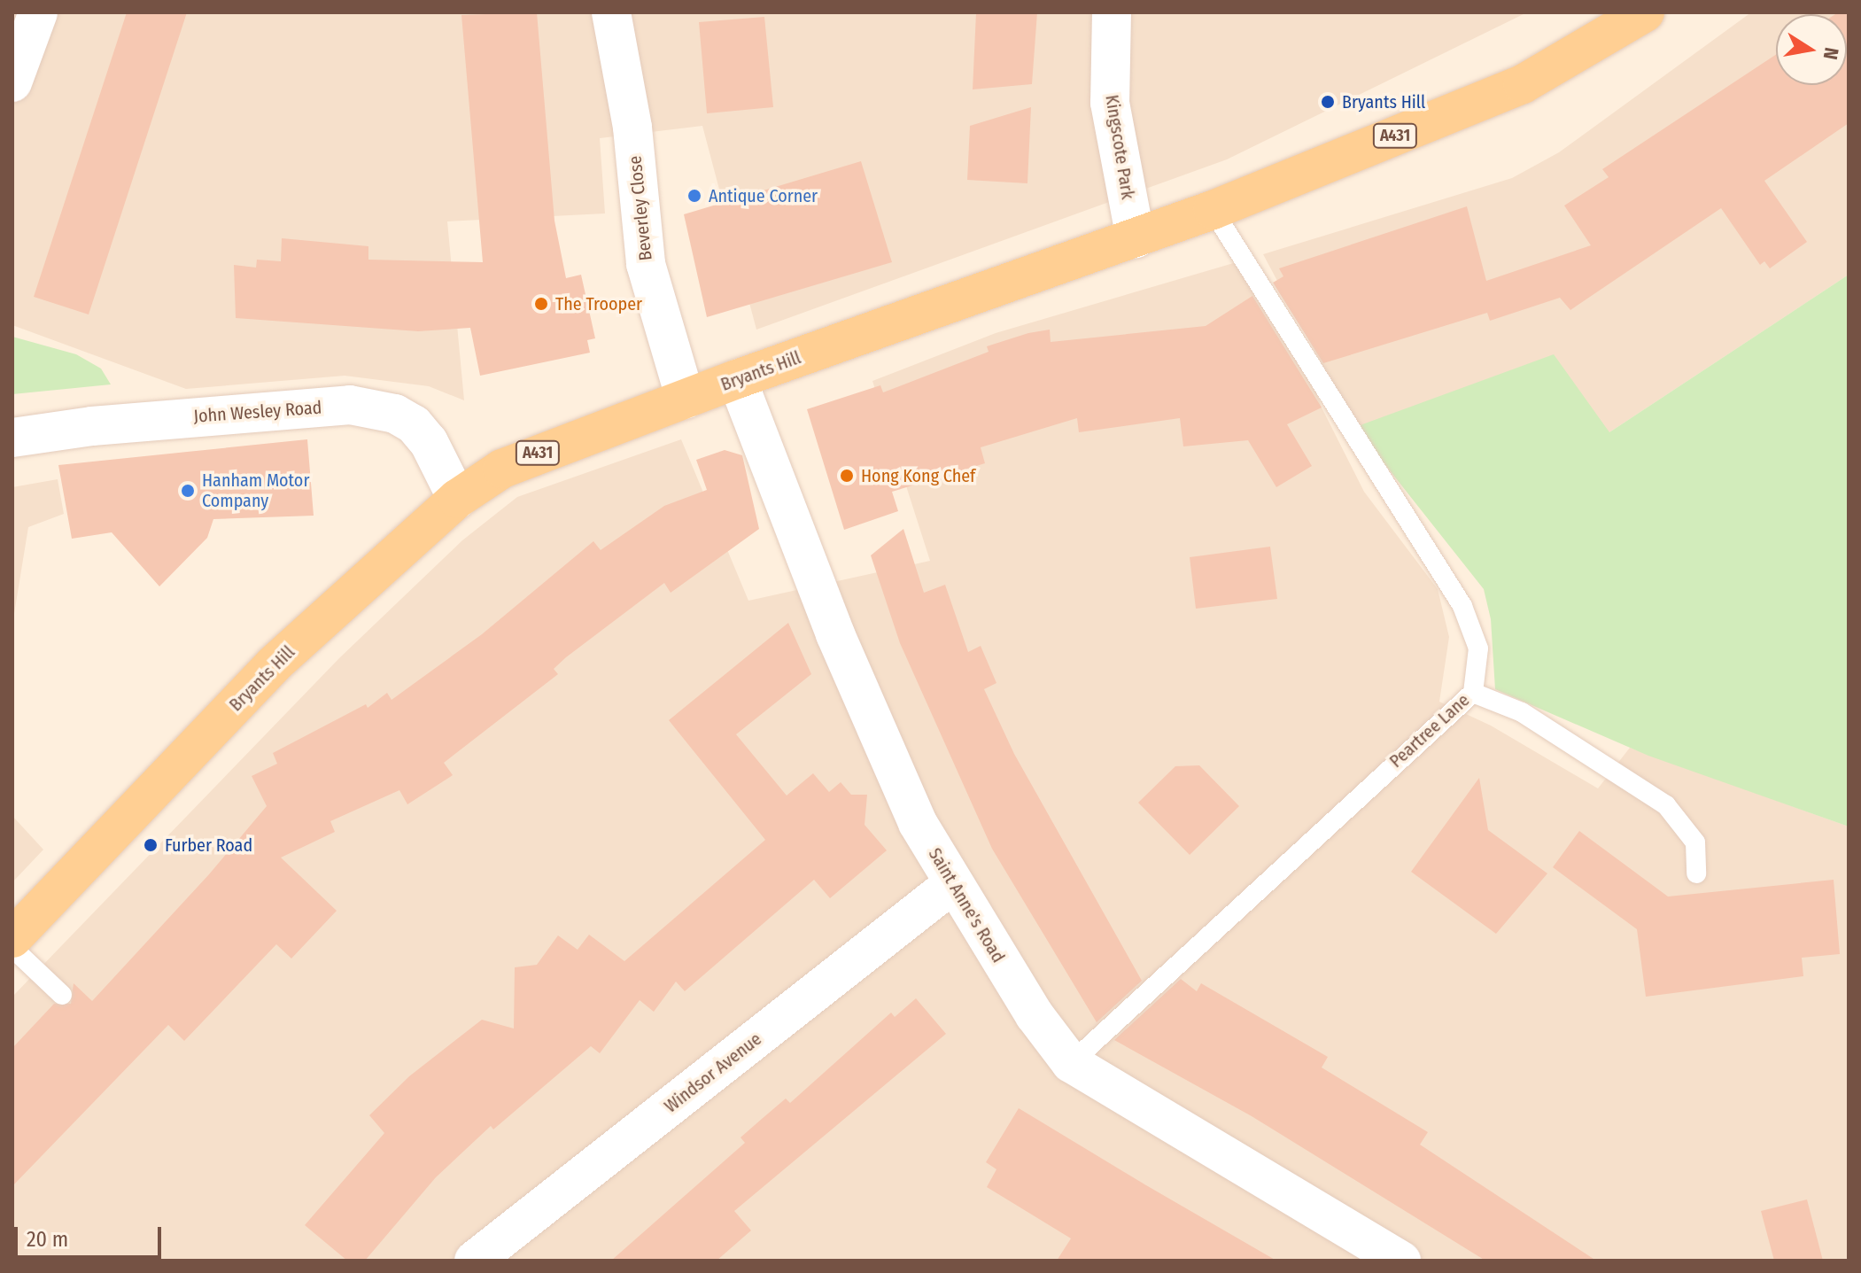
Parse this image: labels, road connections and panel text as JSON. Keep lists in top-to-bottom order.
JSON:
{
  "streets": {
    "main road": ["A431", "Bryants Hill"],
    "street": [
      "Kingscote Park",
      "Beverley Close",
      "John Wesley Road",
      "Saint Anne's Road",
      "Windsor Avenue"
    ],
    "lane": ["Peartree Lane"]
  },
  "crossings": [
    ["Kingscote Park", "Bryants Hill"],
    ["Beverley Close", "Bryants Hill"],
    ["Bryants Hill", "John Wesley Road"],
    ["Bryants Hill", "Peartree Lane"],
    ["Bryants Hill", "Saint Anne's Road"],
    ["Peartree Lane", "Saint Anne's Road"],
    ["Saint Anne's Road", "Windsor Avenue"]
  ],
  "places": [
    "Bryants Hill",
    "Antique Corner",
    "The Trooper",
    "Hong Kong Chef",
    "Hanham Motor Company",
    "Furber Road"
  ],
  "scale_bar": "20 m",
  "north": "right"
}
